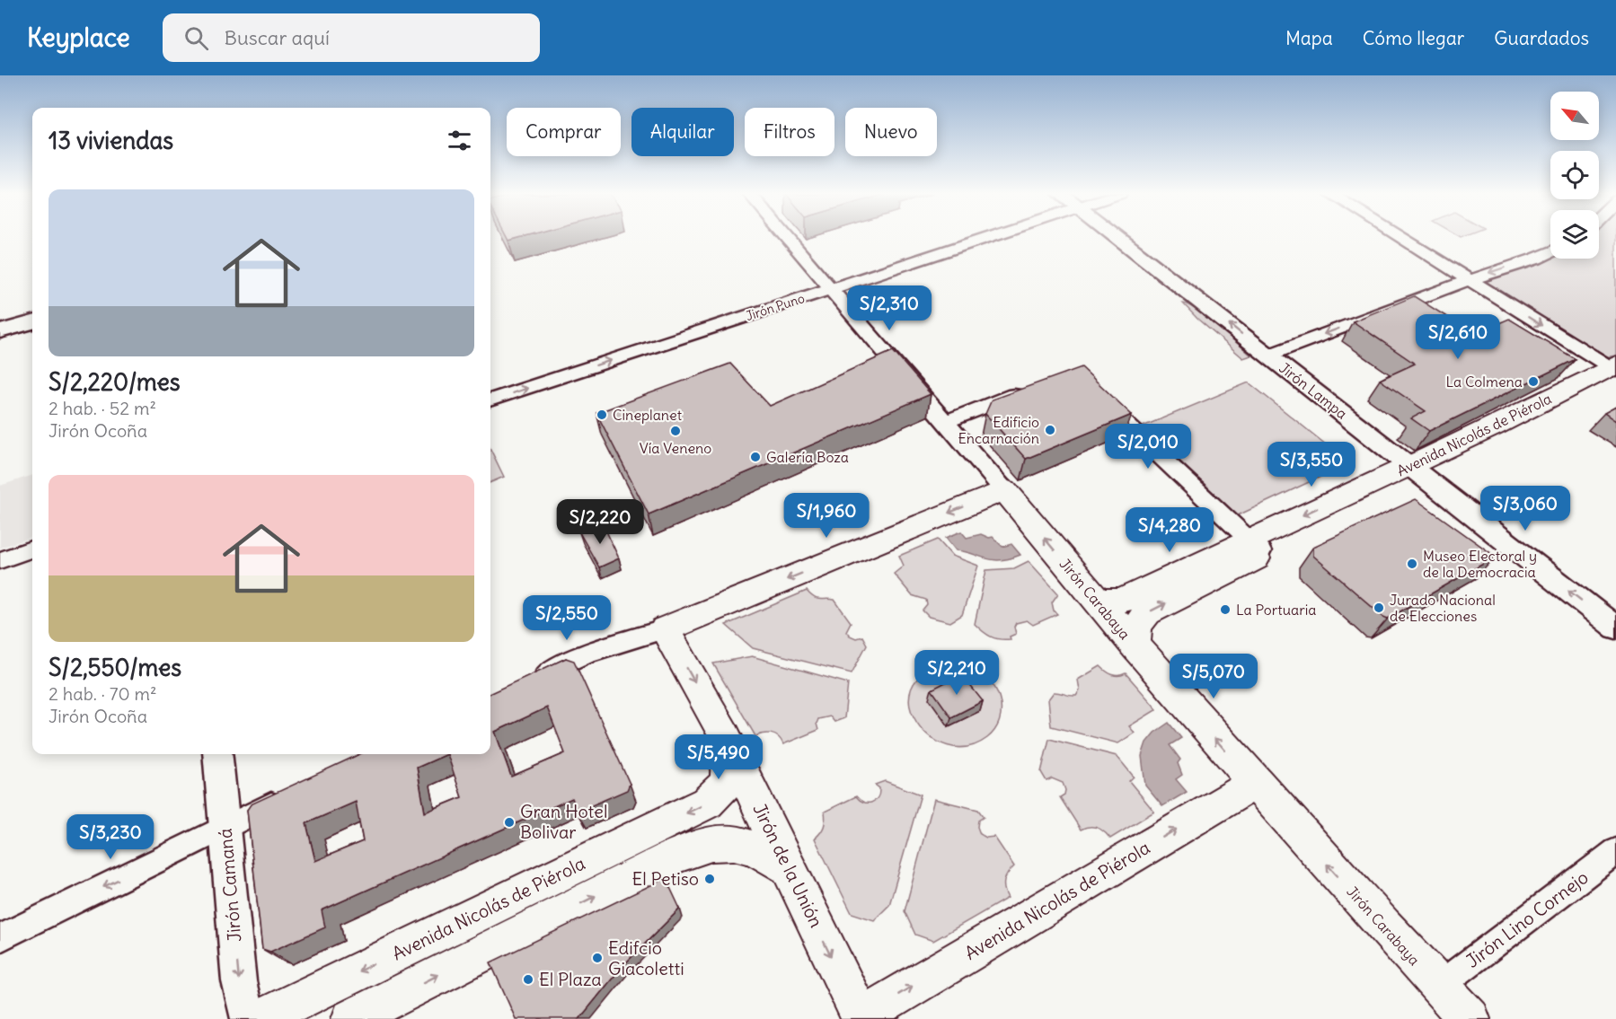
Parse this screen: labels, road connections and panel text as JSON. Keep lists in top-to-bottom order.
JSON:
{
  "streets": {
    "main road": ["Avenida Nicolás de Piérola", "Jirón Carabaya", "Jirón de la Unión"],
    "street": [
      "Jirón Puno",
      "Jirón Lampa",
      "Jirón Camaná",
      "Jirón Lino Cornejo"
    ]
  },
  "crossings": [
    ["Jirón Puno", "Jirón Carabaya"],
    ["Jirón Lampa", "Avenida Nicolás de Piérola"],
    ["Avenida Nicolás de Piérola", "Jirón Carabaya"],
    ["Avenida Nicolás de Piérola", "Jirón de la Unión"],
    ["Jirón Carabaya", "Jirón Lino Cornejo"]
  ],
  "one_way": [
    "Jirón Puno",
    "Jirón Carabaya",
    "Jirón de la Unión",
    "Jirón Camaná"
  ],
  "places": [
    "La Colmena",
    "Cineplanet",
    "Edificio Encarnación",
    "Vía Veneno",
    "Galería Boza",
    "Museo Electoral y de la Democracia",
    "Jurado Nacional de Elecciones",
    "La Portuaria",
    "Gran Hotel Bolivar",
    "El Petiso",
    "Edifcio Giacoletti",
    "El Plaza"
  ],
  "north": "top left",
  "page": {
    "header": "Keyplace",
    "search": "Buscar aquí",
    "nav": ["Mapa", "Cómo llegar", "Guardados"],
    "chip": [
      "Comprar",
      "Alquilar",
      "Filtros",
      "Nuevo"
    ],
    "heading": "13 viviendas",
    "list": [
      {
        "name": "S/2,220/mes",
        "note": "2 hab. · 52 m² · Jirón Ocoña"
      },
      {
        "name": "S/2,550/mes",
        "note": "2 hab. · 70 m² · Jirón Ocoña"
      }
    ],
    "price": [
      "S/2,310",
      "S/2,610",
      "S/2,010",
      "S/3,550",
      "S/3,060",
      "S/1,960",
      "S/2,220",
      "S/4,280",
      "S/2,550",
      "S/2,210",
      "S/5,070",
      "S/5,490",
      "S/3,230"
    ]
  }
}
